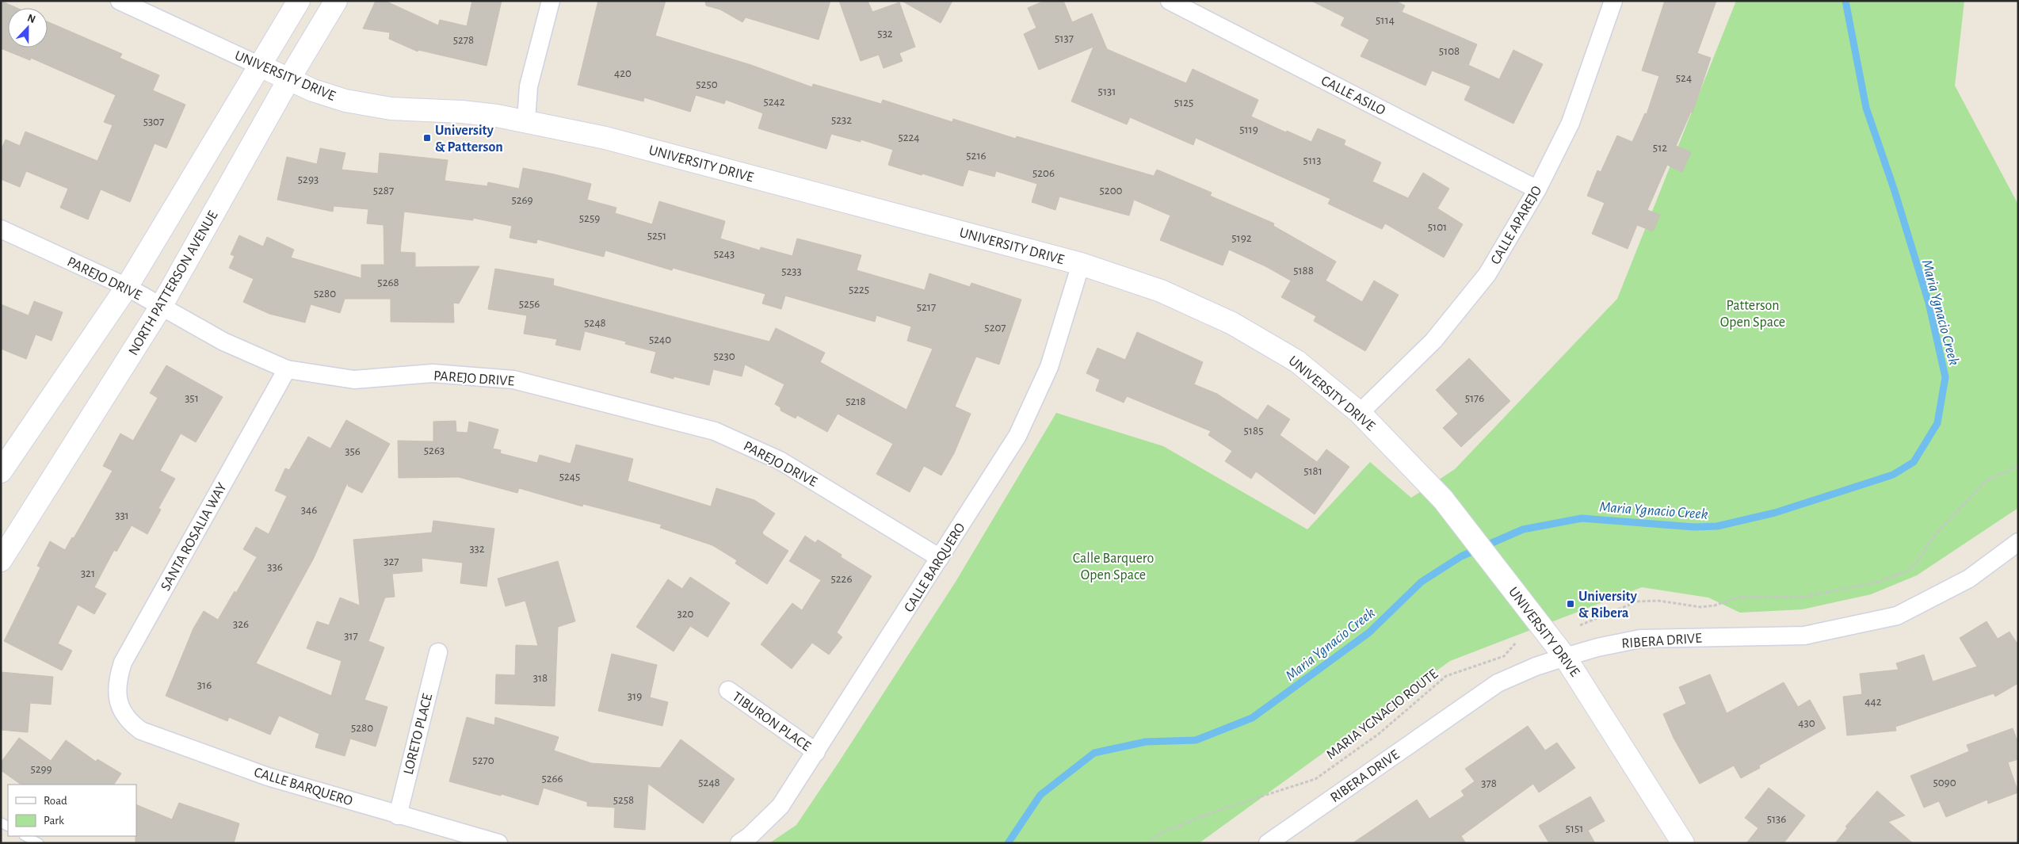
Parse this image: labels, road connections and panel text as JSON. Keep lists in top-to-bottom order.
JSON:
{
  "streets": {
    "street": [
      "UNIVERSITY DRIVE",
      "CALLE ASILO",
      "CALLE APAREJO",
      "PAREJO DRIVE",
      "NORTH PATTERSON AVENUE",
      "SANTA ROSALIA WAY",
      "CALLE BARQUERO",
      "RIBERA DRIVE",
      "TIBURON PLACE",
      "LORETO PLACE"
    ],
    "path": ["MARIA YGNACIO ROUTE"]
  },
  "crossings": [
    ["UNIVERSITY DRIVE", "CALLE APAREJO"],
    ["UNIVERSITY DRIVE", "NORTH PATTERSON AVENUE"],
    ["UNIVERSITY DRIVE", "CALLE BARQUERO"],
    ["UNIVERSITY DRIVE", "RIBERA DRIVE"],
    ["CALLE ASILO", "CALLE APAREJO"],
    ["PAREJO DRIVE", "NORTH PATTERSON AVENUE"],
    ["PAREJO DRIVE", "SANTA ROSALIA WAY"],
    ["PAREJO DRIVE", "CALLE BARQUERO"],
    ["SANTA ROSALIA WAY", "CALLE BARQUERO"],
    ["CALLE BARQUERO", "TIBURON PLACE"],
    ["CALLE BARQUERO", "LORETO PLACE"]
  ],
  "water": ["Maria Ygnacio Creek"],
  "parks": ["Patterson Open Space", "Calle Barquero Open Space"],
  "places": {
    "transit": ["University & Patterson", "University & Ribera"]
  },
  "house_numbers": [
    "5114",
    "532",
    "5137",
    "5278",
    "5108",
    "420",
    "524",
    "5250",
    "5131",
    "5242",
    "5125",
    "5232",
    "5307",
    "5119",
    "5224",
    "512",
    "5216",
    "5113",
    "5206",
    "5293",
    "5287",
    "5200",
    "5269",
    "5259",
    "5101",
    "5251",
    "5192",
    "5243",
    "5188",
    "5233",
    "5268",
    "5225",
    "5280",
    "5256",
    "5217",
    "5248",
    "5207",
    "5240",
    "5230",
    "351",
    "5176",
    "5218",
    "5185",
    "5263",
    "356",
    "5181",
    "5245",
    "346",
    "331",
    "332",
    "327",
    "336",
    "321",
    "5226",
    "320",
    "326",
    "317",
    "318",
    "316",
    "319",
    "442",
    "430",
    "5280",
    "5270",
    "5299",
    "5266",
    "5248",
    "5090",
    "378",
    "5258",
    "5136",
    "5151"
  ],
  "legend": ["Road", "Park"],
  "north": "top"
}
